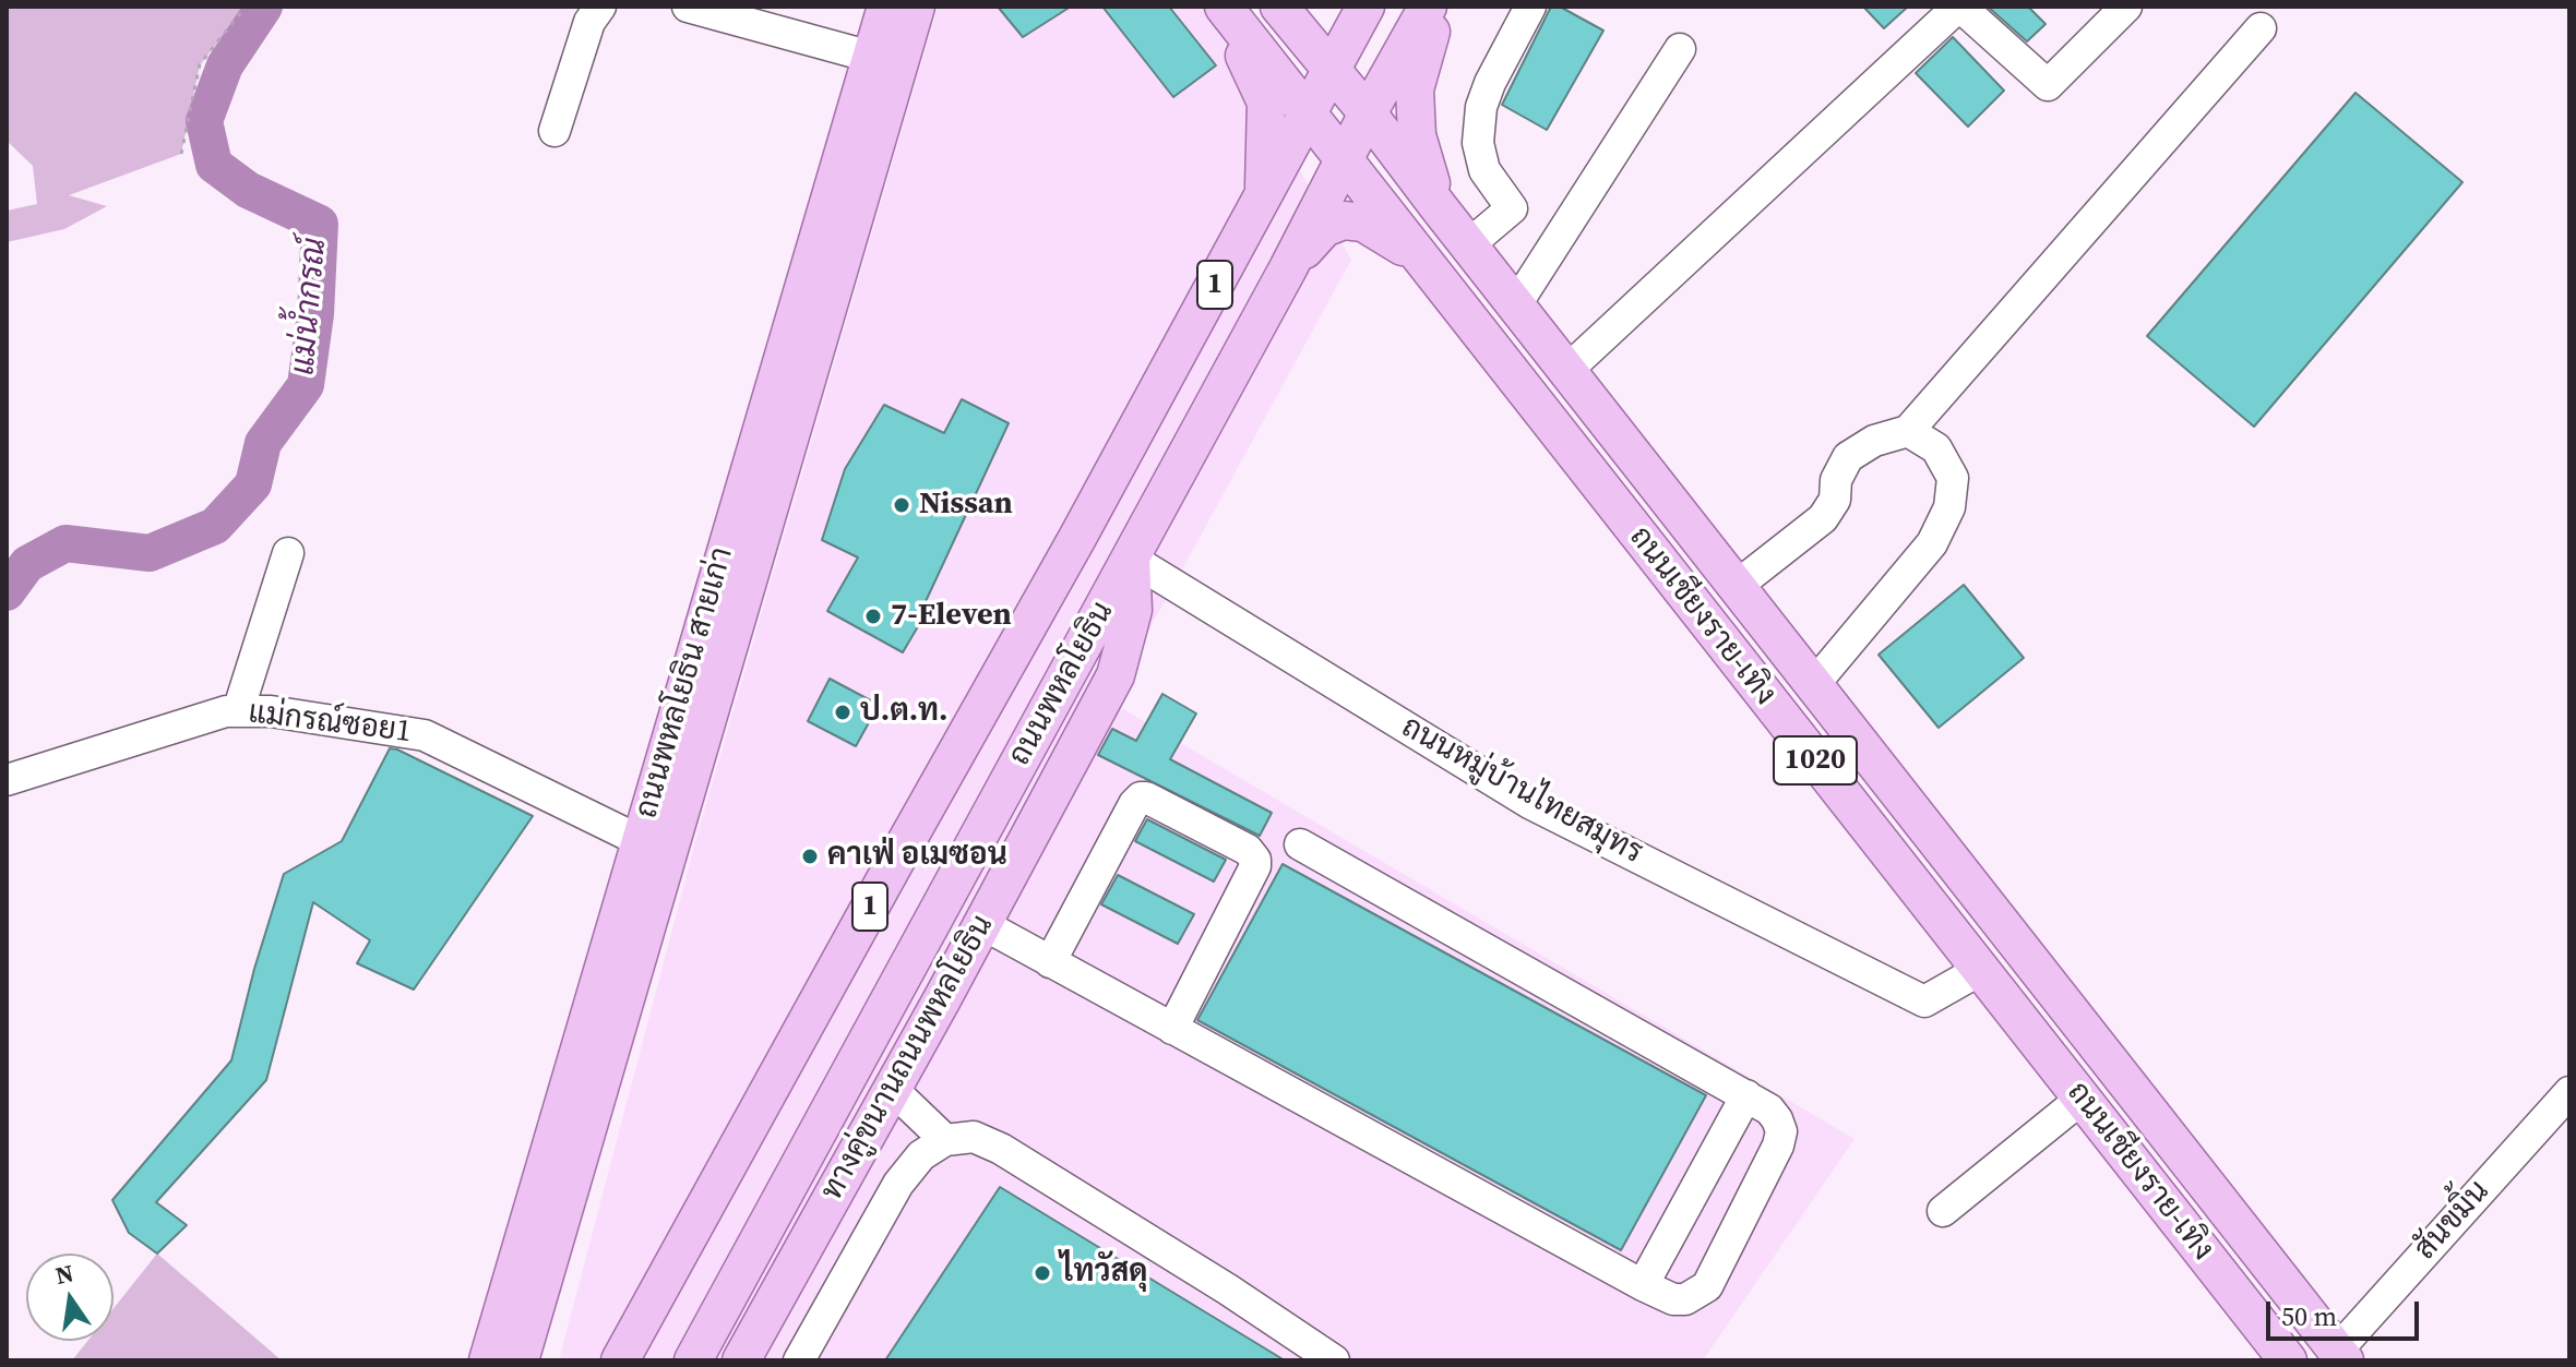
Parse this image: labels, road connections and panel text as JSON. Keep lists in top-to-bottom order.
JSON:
{
  "streets": {
    "main road": [
      "1",
      "ถนนเชียงราย-เทิง",
      "ถนนพหลโยธิน สายเก่า",
      "ถนนพหลโยธิน",
      "1020",
      "ทางคู่ขนานถนนพหลโยธิน"
    ],
    "street": ["แม่กรณ์ซอย1", "ถนนหมู่บ้านไทยสมุทร", "สันขมิ้น"]
  },
  "crossings": [
    ["ถนนเชียงราย-เทิง", "ถนนพหลโยธิน"],
    ["ถนนเชียงราย-เทิง", "1020"],
    ["ถนนเชียงราย-เทิง", "ถนนหมู่บ้านไทยสมุทร"],
    ["ถนนพหลโยธิน สายเก่า", "แม่กรณ์ซอย1"],
    ["ถนนพหลโยธิน", "1020"],
    ["ถนนพหลโยธิน", "ถนนหมู่บ้านไทยสมุทร"],
    ["ถนนพหลโยธิน", "ทางคู่ขนานถนนพหลโยธิน"],
    ["1020", "สันขมิ้น"],
    ["ถนนหมู่บ้านไทยสมุทร", "ทางคู่ขนานถนนพหลโยธิน"]
  ],
  "water": ["แม่น้ำกรณ์"],
  "places": [
    "Nissan",
    "7-Eleven",
    "ป.ต.ท.",
    "คาเฟ่ อเมซอน",
    "ไทวัสดุ"
  ],
  "scale_bar": "50 m",
  "north": "top"
}
